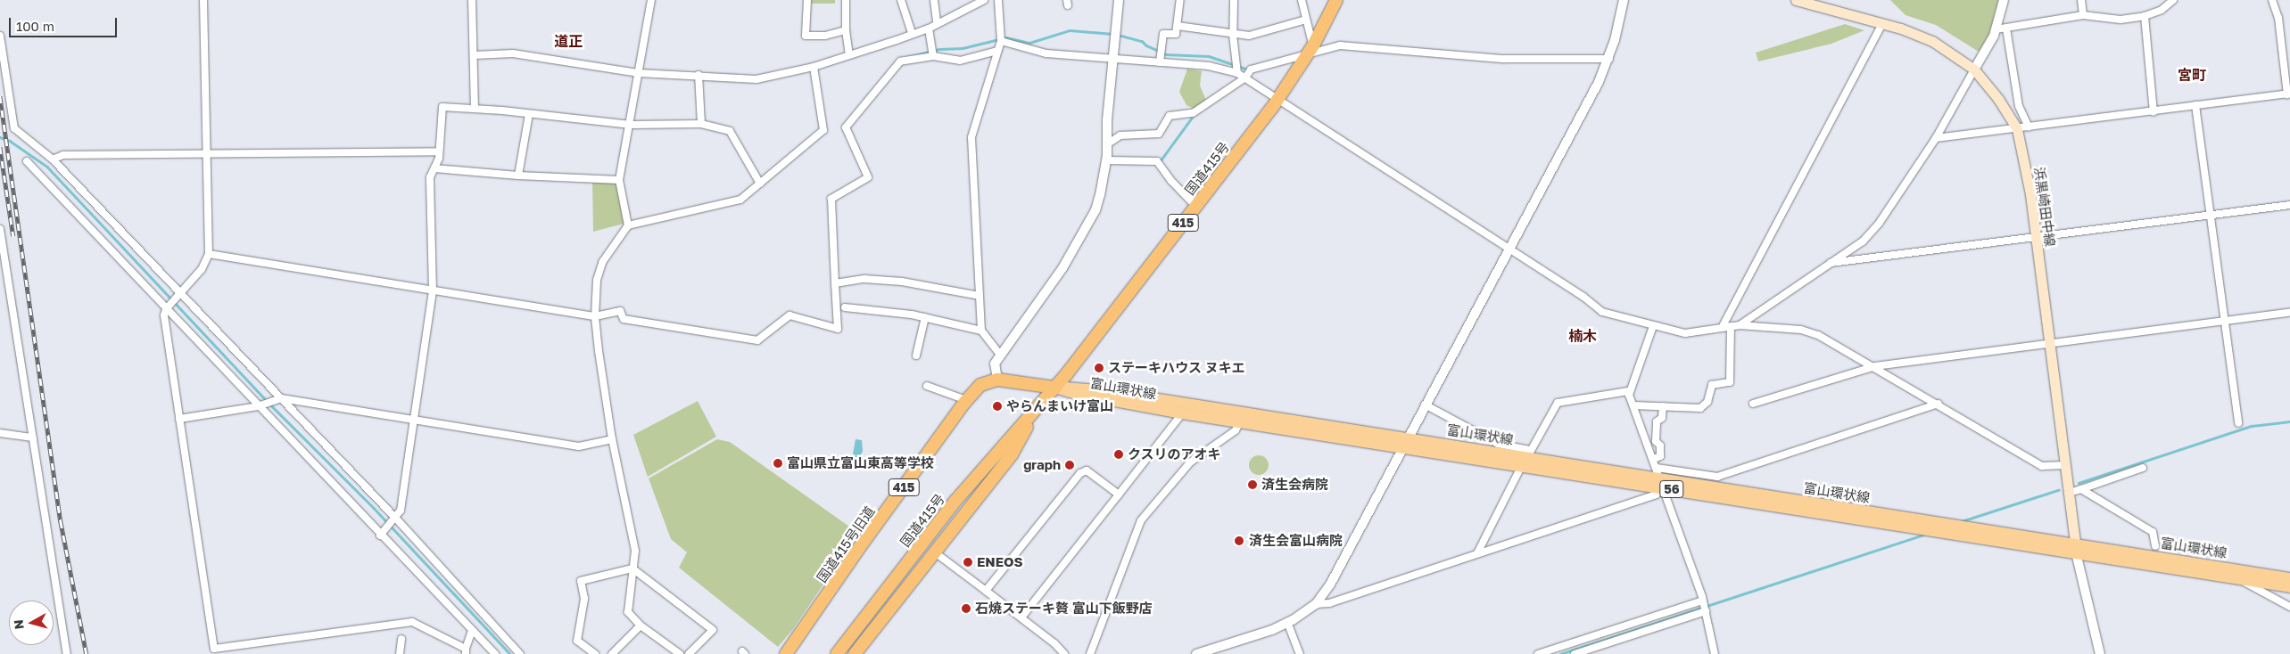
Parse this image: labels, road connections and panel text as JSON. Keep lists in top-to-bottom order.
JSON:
{
  "streets": {
    "highway": ["国道415号", "415", "国道415号旧道"],
    "main road": ["浜黒崎田中線", "富山環状線", "56"]
  },
  "crossings": [
    ["国道415号", "富山環状線"],
    ["浜黒崎田中線", "富山環状線"]
  ],
  "districts": ["道正", "宮町", "楠木"],
  "places": [
    "ステーキハウス ヌキエ",
    "やらんまいけ富山",
    "クスリのアオキ",
    "富山県立富山東高等学校",
    "graph",
    "済生会病院",
    "済生会富山病院",
    "ENEOS",
    "石焼ステーキ贅 富山下飯野店"
  ],
  "scale_bar": "100 m",
  "north": "left"
}
